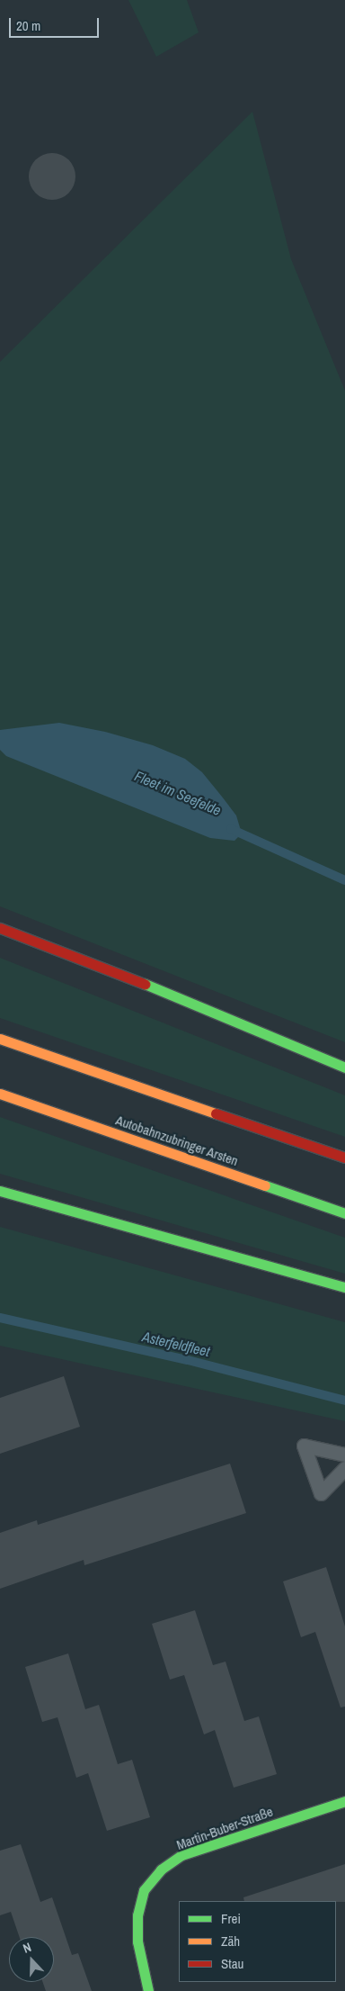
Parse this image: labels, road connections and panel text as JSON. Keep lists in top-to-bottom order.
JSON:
{
  "streets": {
    "main road": ["Autobahnzubringer Arsten", "Martin-Buber-Straße"]
  },
  "water": ["Fleet im Seefelde", "Asterfeldfleet"],
  "legend": ["Frei", "Zäh", "Stau"],
  "scale_bar": "20 m",
  "north": "top"
}
